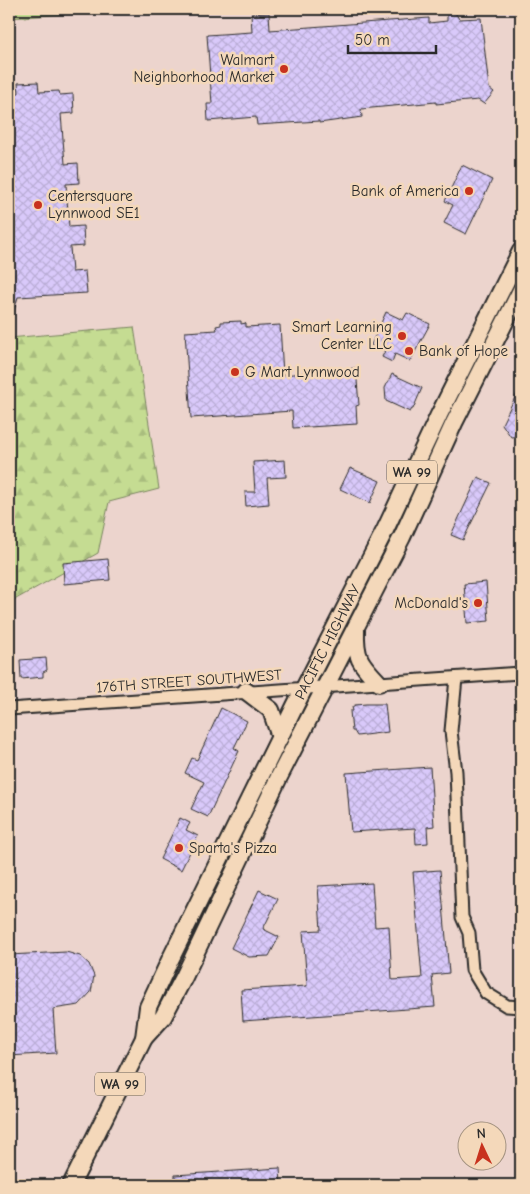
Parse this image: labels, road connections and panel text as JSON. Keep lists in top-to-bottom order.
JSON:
{
  "streets": {
    "highway": ["WA 99", "PACIFIC HIGHWAY"],
    "street": ["176TH STREET SOUTHWEST"]
  },
  "crossings": [
    ["PACIFIC HIGHWAY", "176TH STREET SOUTHWEST"]
  ],
  "places": [
    "Walmart Neighborhood Market",
    "Bank of America",
    "Centersquare Lynnwood SE1",
    "Smart Learning Center LLC",
    "Bank of Hope",
    "G Mart Lynnwood",
    "McDonald's",
    "Sparta's Pizza"
  ],
  "scale_bar": "50 m",
  "north": "top"
}
